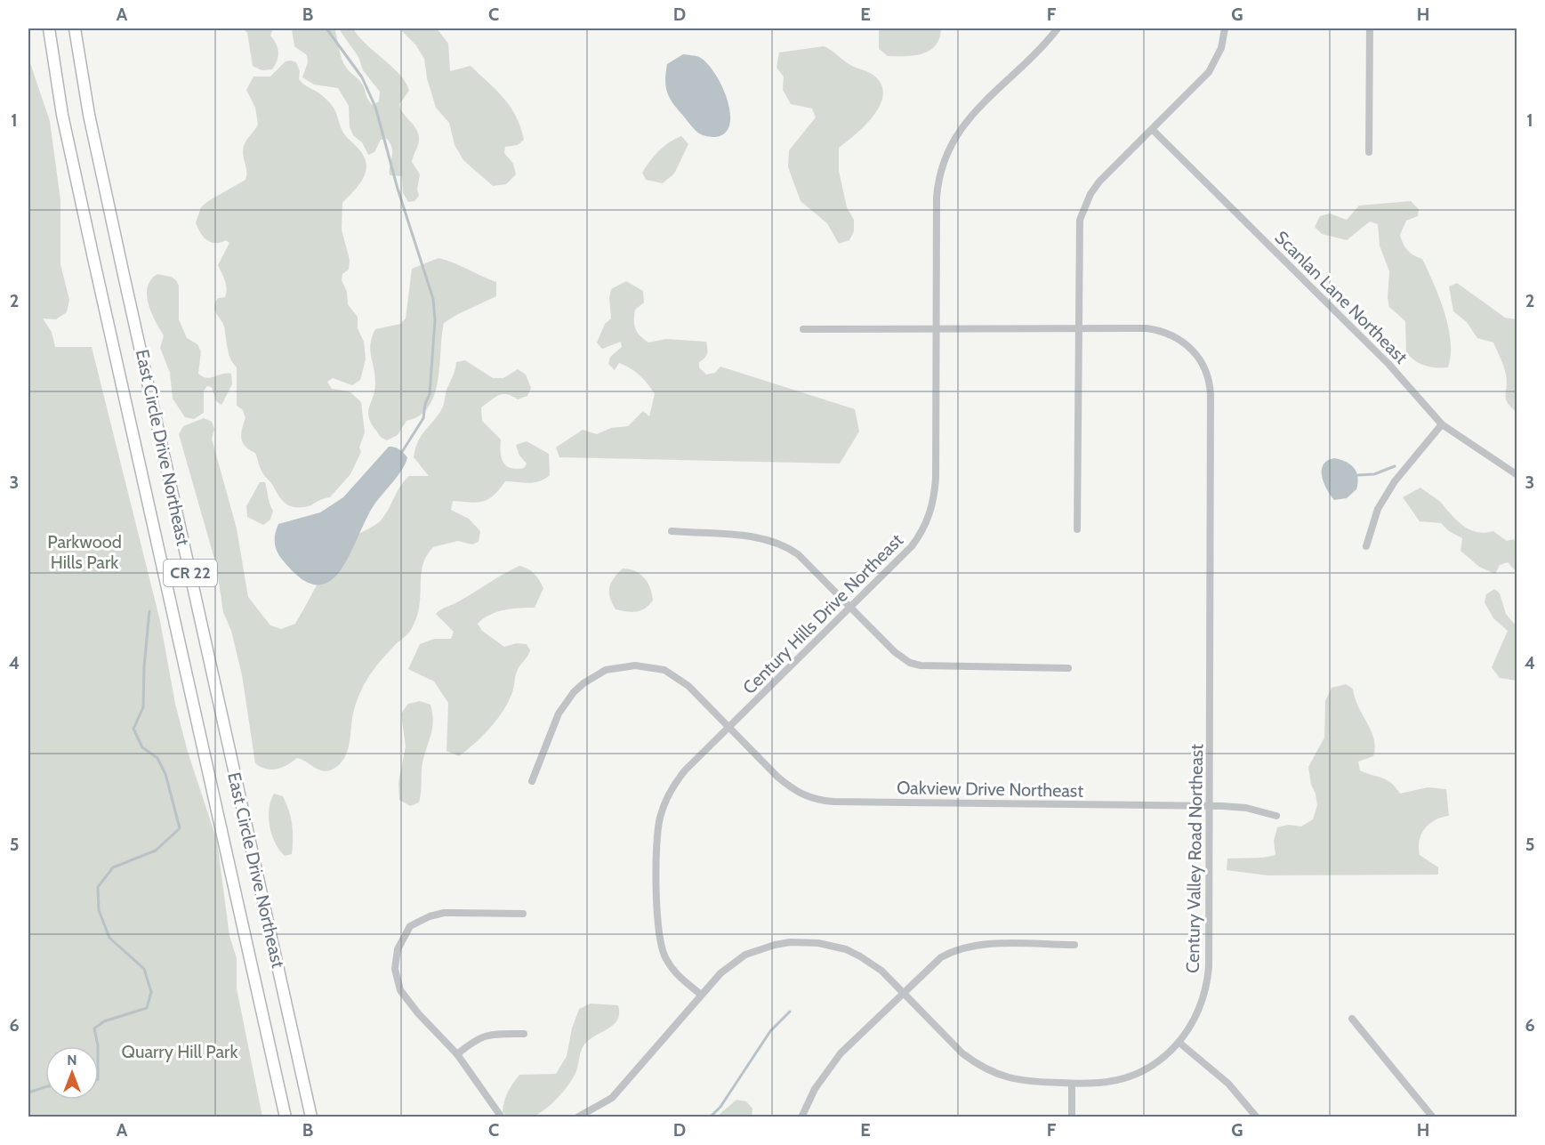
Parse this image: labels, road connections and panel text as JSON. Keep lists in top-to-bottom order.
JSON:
{
  "streets": {
    "main road": ["East Circle Drive Northeast", "CR 22"],
    "street": [
      "Scanlan Lane Northeast",
      "Century Hills Drive Northeast",
      "Oakview Drive Northeast",
      "Century Valley Road Northeast"
    ]
  },
  "crossings": [
    ["Century Hills Drive Northeast", "Oakview Drive Northeast"],
    ["Century Hills Drive Northeast", "Century Valley Road Northeast"],
    ["Oakview Drive Northeast", "Century Valley Road Northeast"]
  ],
  "parks": ["Parkwood Hills Park", "Quarry Hill Park"],
  "north": "top",
  "grid": {
    "columns": [
      "A",
      "B",
      "C",
      "D",
      "E",
      "F",
      "G",
      "H"
    ],
    "rows": [
      "1",
      "2",
      "3",
      "4",
      "5",
      "6"
    ]
  }
}
